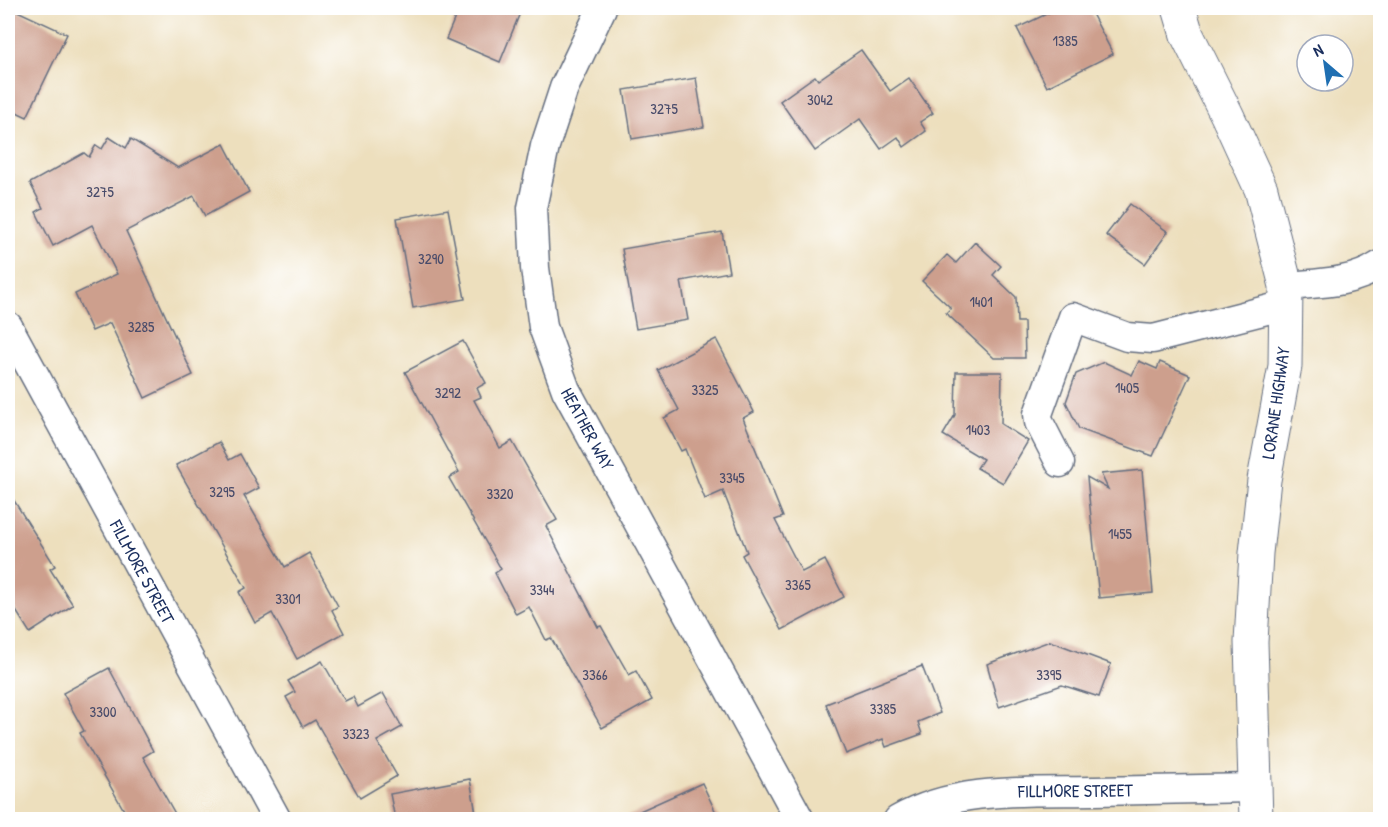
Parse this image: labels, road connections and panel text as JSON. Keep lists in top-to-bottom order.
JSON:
{
  "streets": {
    "street": ["LORANE HIGHWAY", "HEATHER WAY", "FILLMORE STREET"]
  },
  "crossings": [
    ["LORANE HIGHWAY", "FILLMORE STREET"]
  ],
  "house_numbers": [
    "1385",
    "3042",
    "3275",
    "3275",
    "3290",
    "1401",
    "3285",
    "1405",
    "3325",
    "3292",
    "1403",
    "3345",
    "3295",
    "3320",
    "1455",
    "3365",
    "3344",
    "3301",
    "3366",
    "3395",
    "3385",
    "3300",
    "3323"
  ],
  "north": "top left"
}
